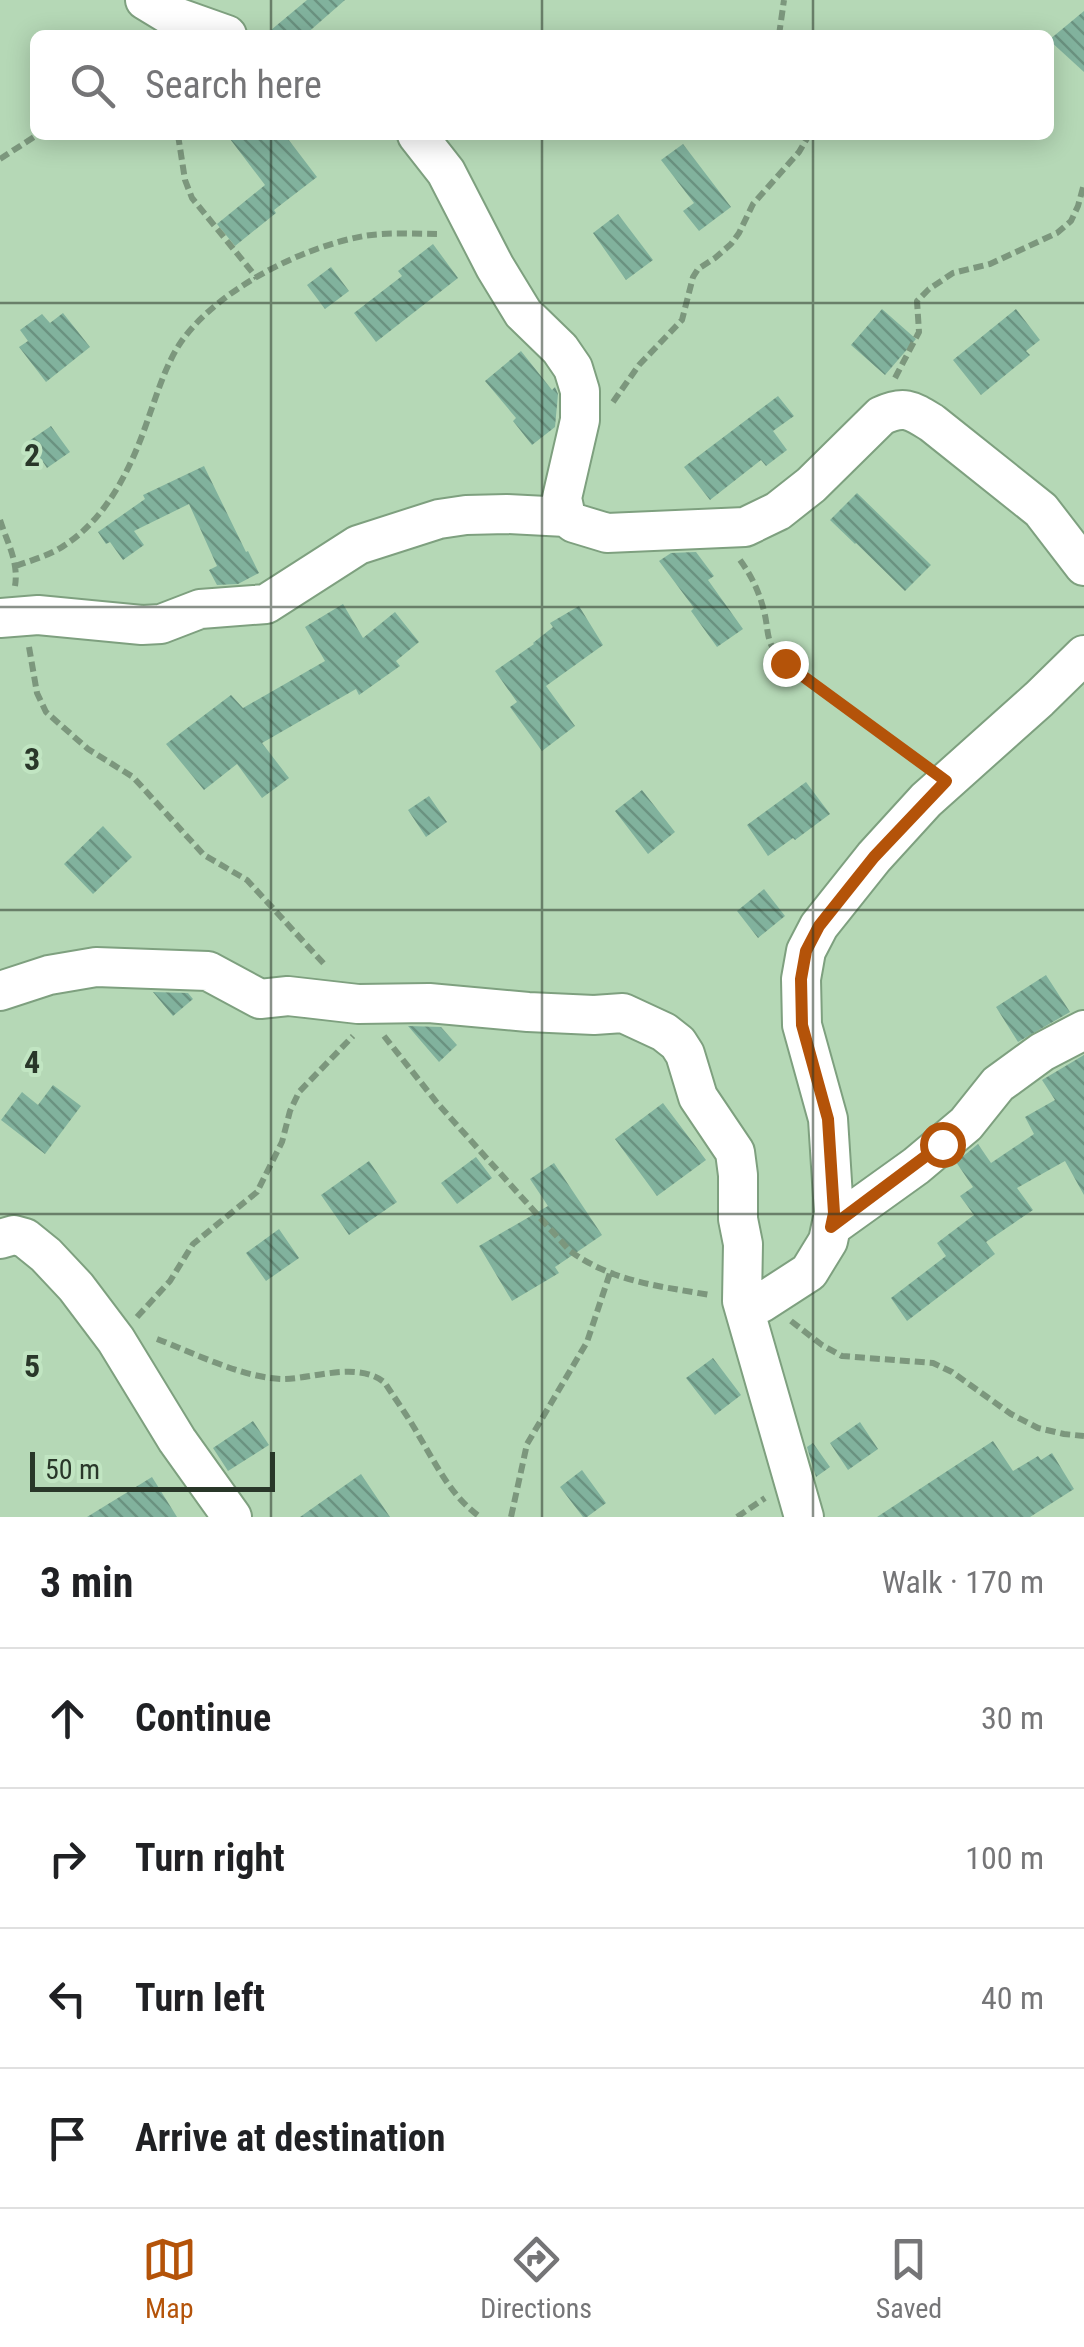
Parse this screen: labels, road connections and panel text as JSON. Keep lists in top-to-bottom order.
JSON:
{
  "scale_bar": "50 m",
  "page": {
    "search": "Search here",
    "scale": "50 m",
    "heading": ["3 min", "Walk · 170 m"],
    "list": [
      ["Continue", "30 m"],
      ["Turn right", "100 m"],
      ["Turn left", "40 m"],
      "Arrive at destination"
    ],
    "nav": ["Map", "Directions", "Saved"]
  },
  "grid": {
    "rows": [
      "2",
      "3",
      "4",
      "5"
    ]
  }
}
